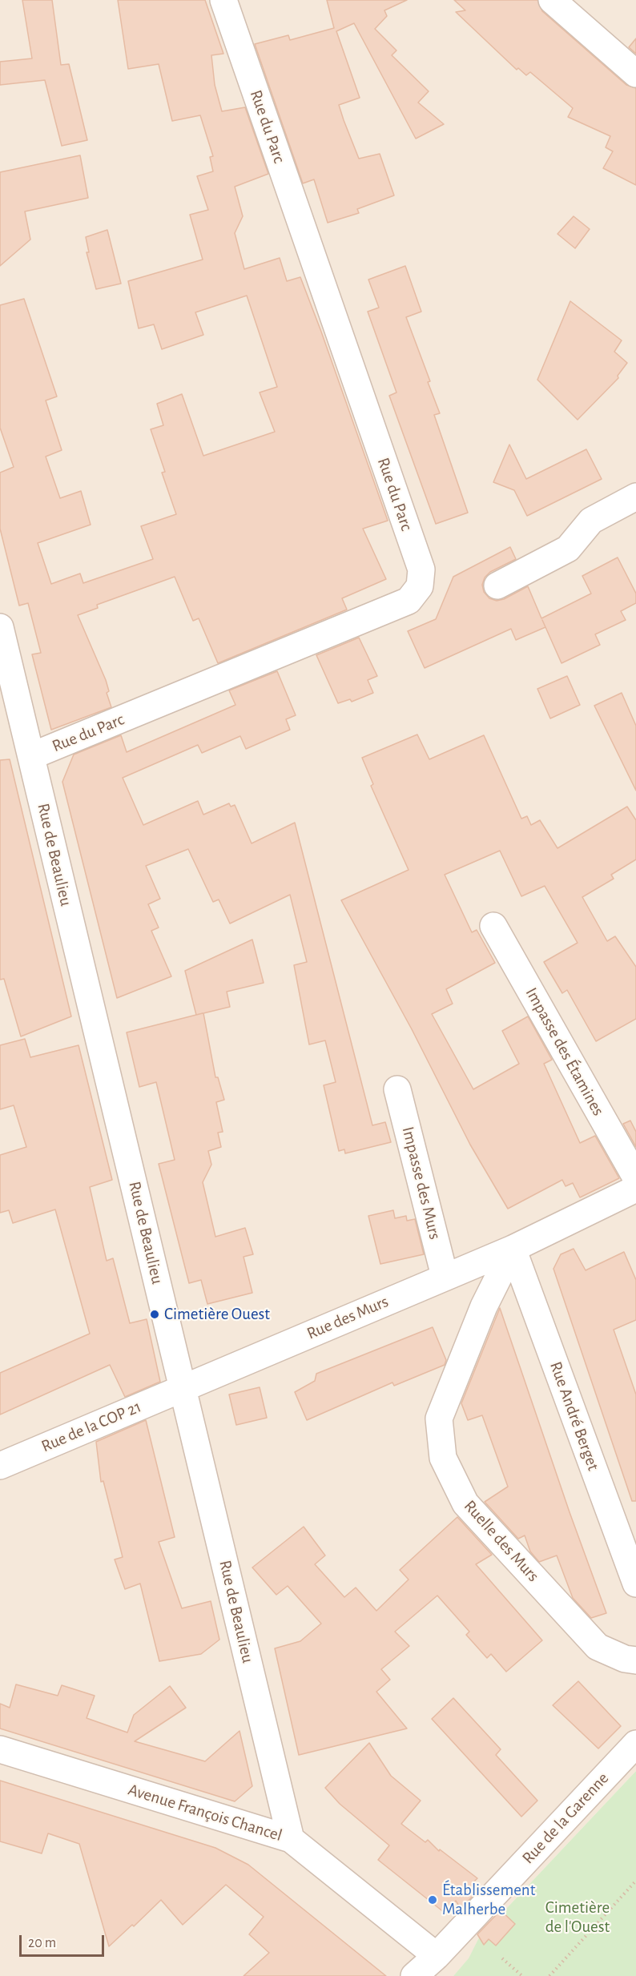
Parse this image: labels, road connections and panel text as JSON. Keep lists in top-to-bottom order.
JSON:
{
  "streets": {
    "street": [
      "Rue du Parc",
      "Rue de Beaulieu",
      "Impasse des Étamines",
      "Impasse des Murs",
      "Rue des Murs",
      "Rue André Berget",
      "Rue de la COP 21",
      "Ruelle des Murs",
      "Avenue François Chancel",
      "Rue de la Garenne"
    ]
  },
  "crossings": [
    ["Rue du Parc", "Rue de Beaulieu"],
    ["Rue de Beaulieu", "Rue des Murs"],
    ["Rue de Beaulieu", "Rue de la COP 21"],
    ["Rue de Beaulieu", "Avenue François Chancel"],
    ["Impasse des Murs", "Rue des Murs"],
    ["Rue des Murs", "Rue André Berget"],
    ["Rue des Murs", "Rue de la COP 21"],
    ["Rue des Murs", "Ruelle des Murs"],
    ["Rue André Berget", "Ruelle des Murs"],
    ["Avenue François Chancel", "Rue de la Garenne"]
  ],
  "parks": ["Cimetière de l'Ouest"],
  "places": ["Cimetière Ouest", "Établissement Malherbe"],
  "scale_bar": "20 m"
}
